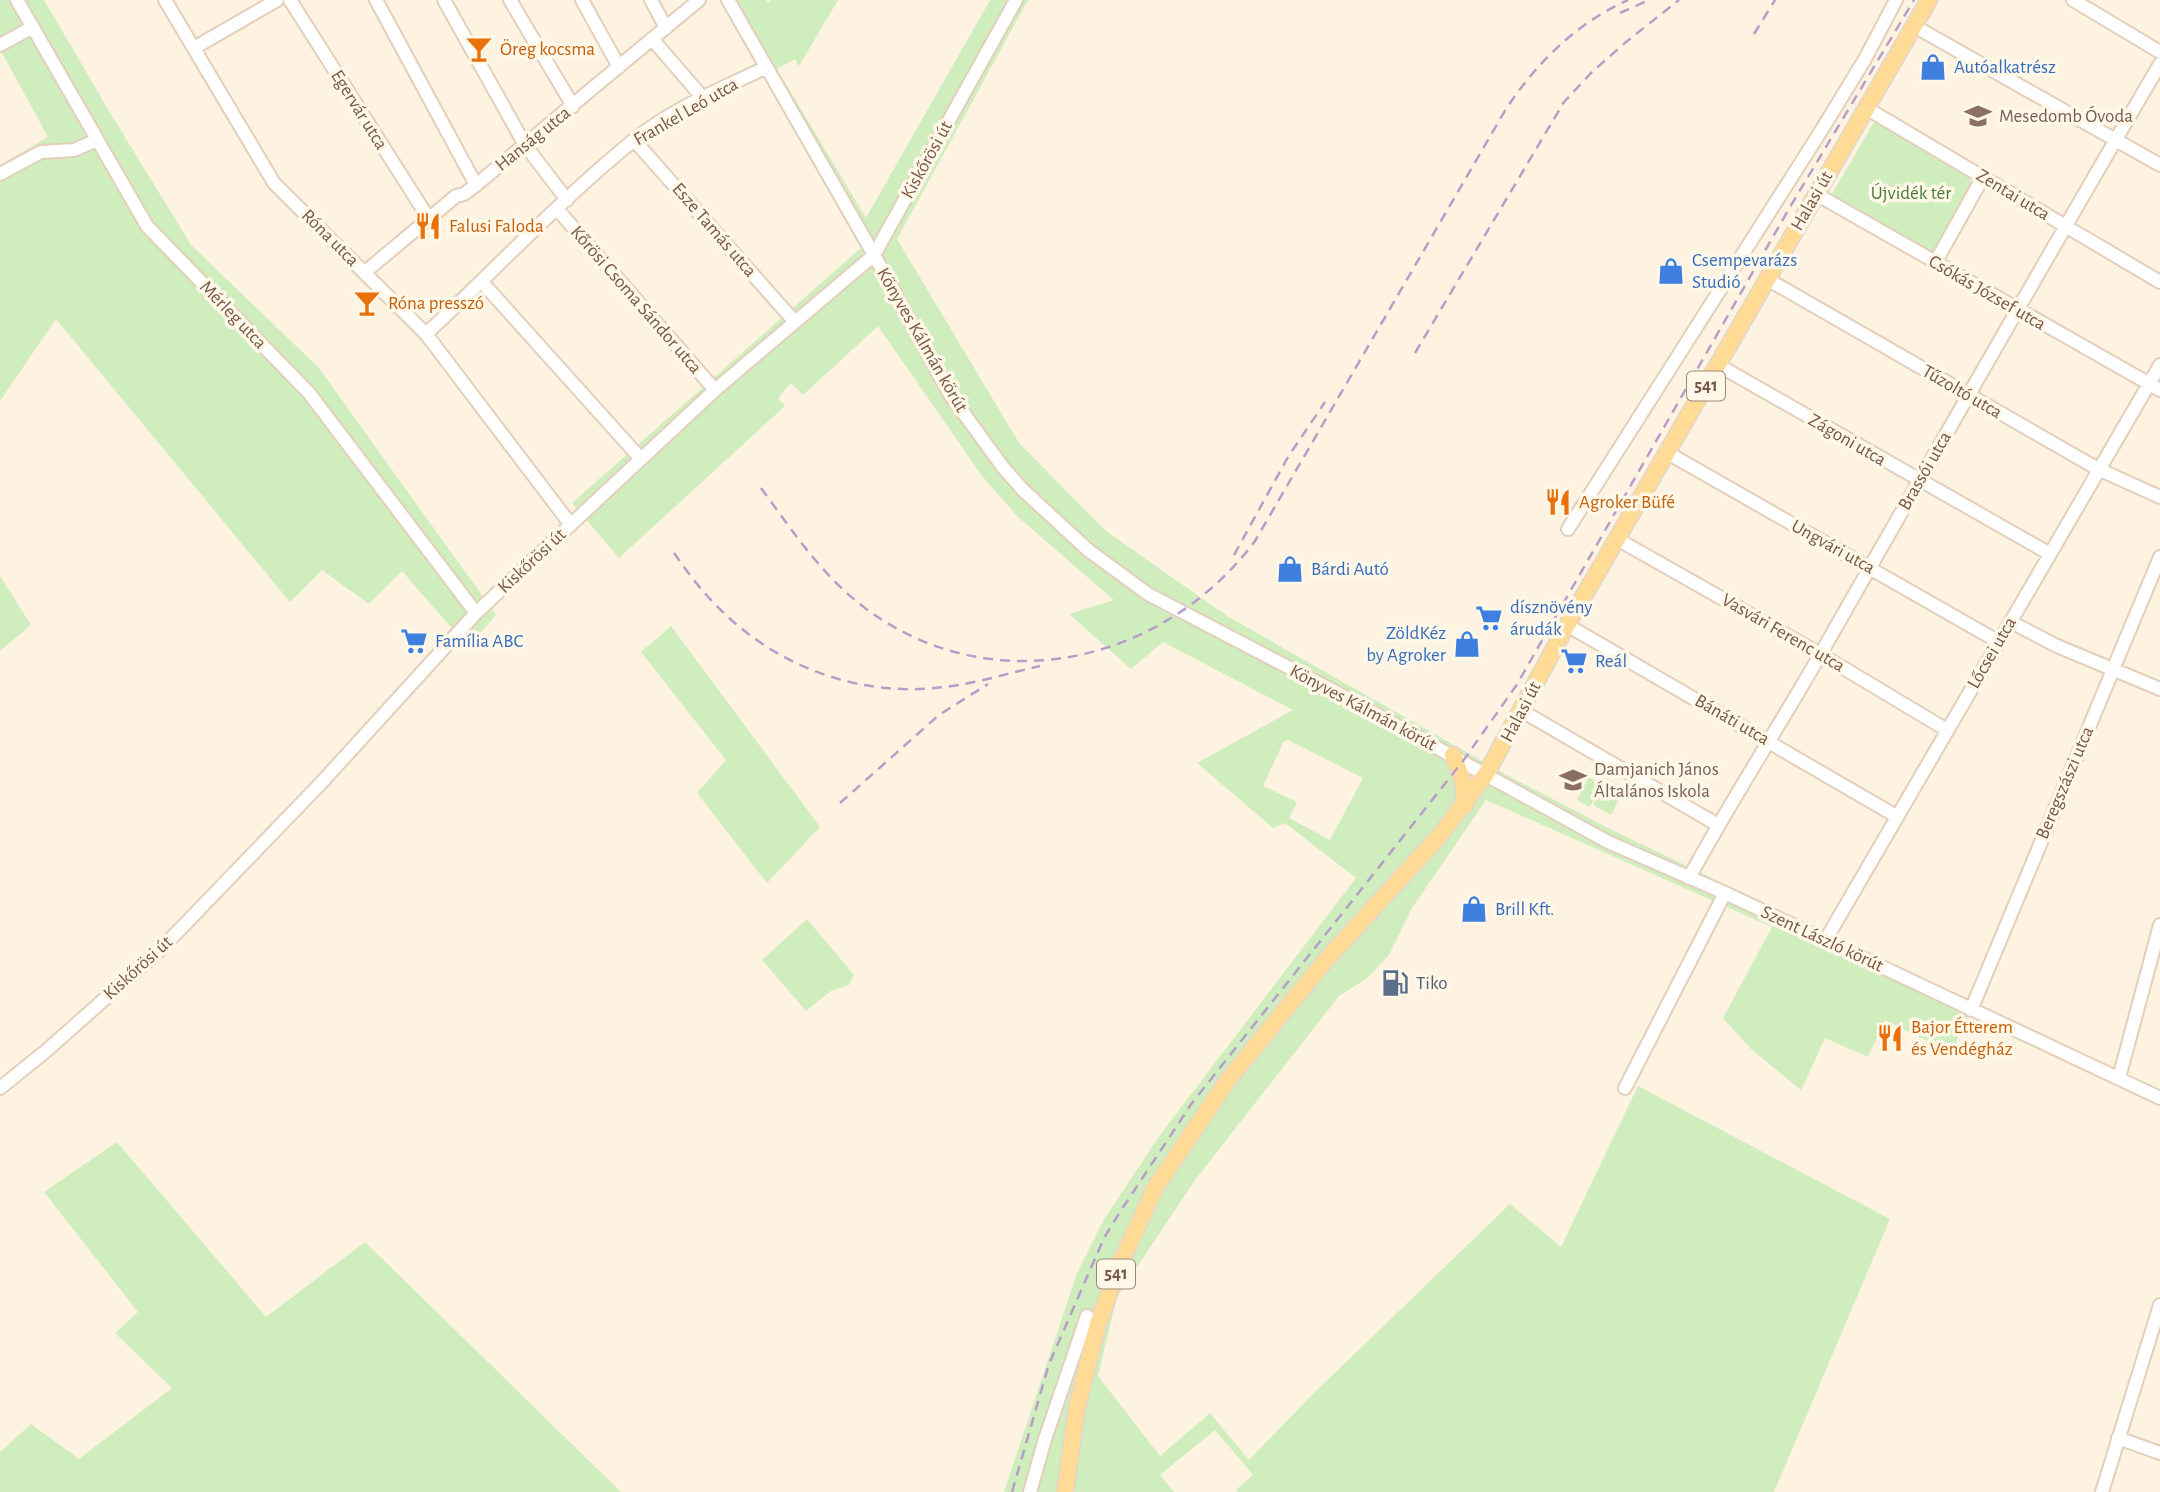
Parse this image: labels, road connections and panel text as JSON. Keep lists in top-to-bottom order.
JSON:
{
  "streets": {
    "main road": ["Halasi út", "541"],
    "street": [
      "Egervár utca",
      "Frankel Leó utca",
      "Hanság utca",
      "Kiskőrösi út",
      "Zentai utca",
      "Esze Tamás utca",
      "Róna utca",
      "Csókás József utca",
      "Kőrösi Csoma Sándor utca",
      "Mérleg utca",
      "Könyves Kálmán körút",
      "Tűzoltó utca",
      "Zágoni utca",
      "Brassói utca",
      "Ungvári utca",
      "Vasvári Ferenc utca",
      "Lőcsei utca",
      "Bánáti utca",
      "Beregszászi utca",
      "Szent László körút"
    ]
  },
  "crossings": [
    ["Egervár utca", "Hanság utca"],
    ["Frankel Leó utca", "Esze Tamás utca"],
    ["Frankel Leó utca", "Róna utca"],
    ["Frankel Leó utca", "Kőrösi Csoma Sándor utca"],
    ["Frankel Leó utca", "Könyves Kálmán körút"],
    ["Hanság utca", "Róna utca"],
    ["Kiskőrösi út", "Esze Tamás utca"],
    ["Kiskőrösi út", "Róna utca"],
    ["Kiskőrösi út", "Kőrösi Csoma Sándor utca"],
    ["Kiskőrösi út", "Mérleg utca"],
    ["Kiskőrösi út", "Könyves Kálmán körút"],
    ["Zentai utca", "Halasi út"],
    ["Zentai utca", "Brassói utca"],
    ["Halasi út", "Csókás József utca"],
    ["Halasi út", "Könyves Kálmán körút"],
    ["Halasi út", "Tűzoltó utca"],
    ["Halasi út", "Zágoni utca"],
    ["Halasi út", "Ungvári utca"],
    ["Halasi út", "Vasvári Ferenc utca"],
    ["Halasi út", "Bánáti utca"],
    ["Halasi út", "Szent László körút"],
    ["Csókás József utca", "Brassói utca"],
    ["Csókás József utca", "Lőcsei utca"],
    ["Könyves Kálmán körút", "Szent László körút"],
    ["Tűzoltó utca", "Brassói utca"],
    ["Tűzoltó utca", "Lőcsei utca"],
    ["Zágoni utca", "Brassói utca"],
    ["Zágoni utca", "Lőcsei utca"],
    ["Brassói utca", "Ungvári utca"],
    ["Brassói utca", "Vasvári Ferenc utca"],
    ["Brassói utca", "Bánáti utca"],
    ["Brassói utca", "Szent László körút"],
    ["Ungvári utca", "Lőcsei utca"],
    ["Vasvári Ferenc utca", "Lőcsei utca"],
    ["Lőcsei utca", "Bánáti utca"],
    ["Lőcsei utca", "Szent László körút"],
    ["Beregszászi utca", "Szent László körút"]
  ],
  "parks": ["Újvidék tér"],
  "places": {
    "bar": ["Öreg kocsma", "Róna presszó"],
    "shop": [
      "Autóalkatrész",
      "Csempevarázs Studió",
      "Bárdi Autó",
      "ZöldKéz by Agroker",
      "Brill Kft."
    ],
    "school or university": ["Mesedomb Óvoda", "Damjanich János Általános Iskola"],
    "restaurant": ["Falusi Faloda", "Agroker Büfé", "Bajor Étterem és Vendégház"],
    "supermarket": ["dísznövény árudák", "Família ABC", "Reál"],
    "fuel station": ["Tiko"]
  }
}
